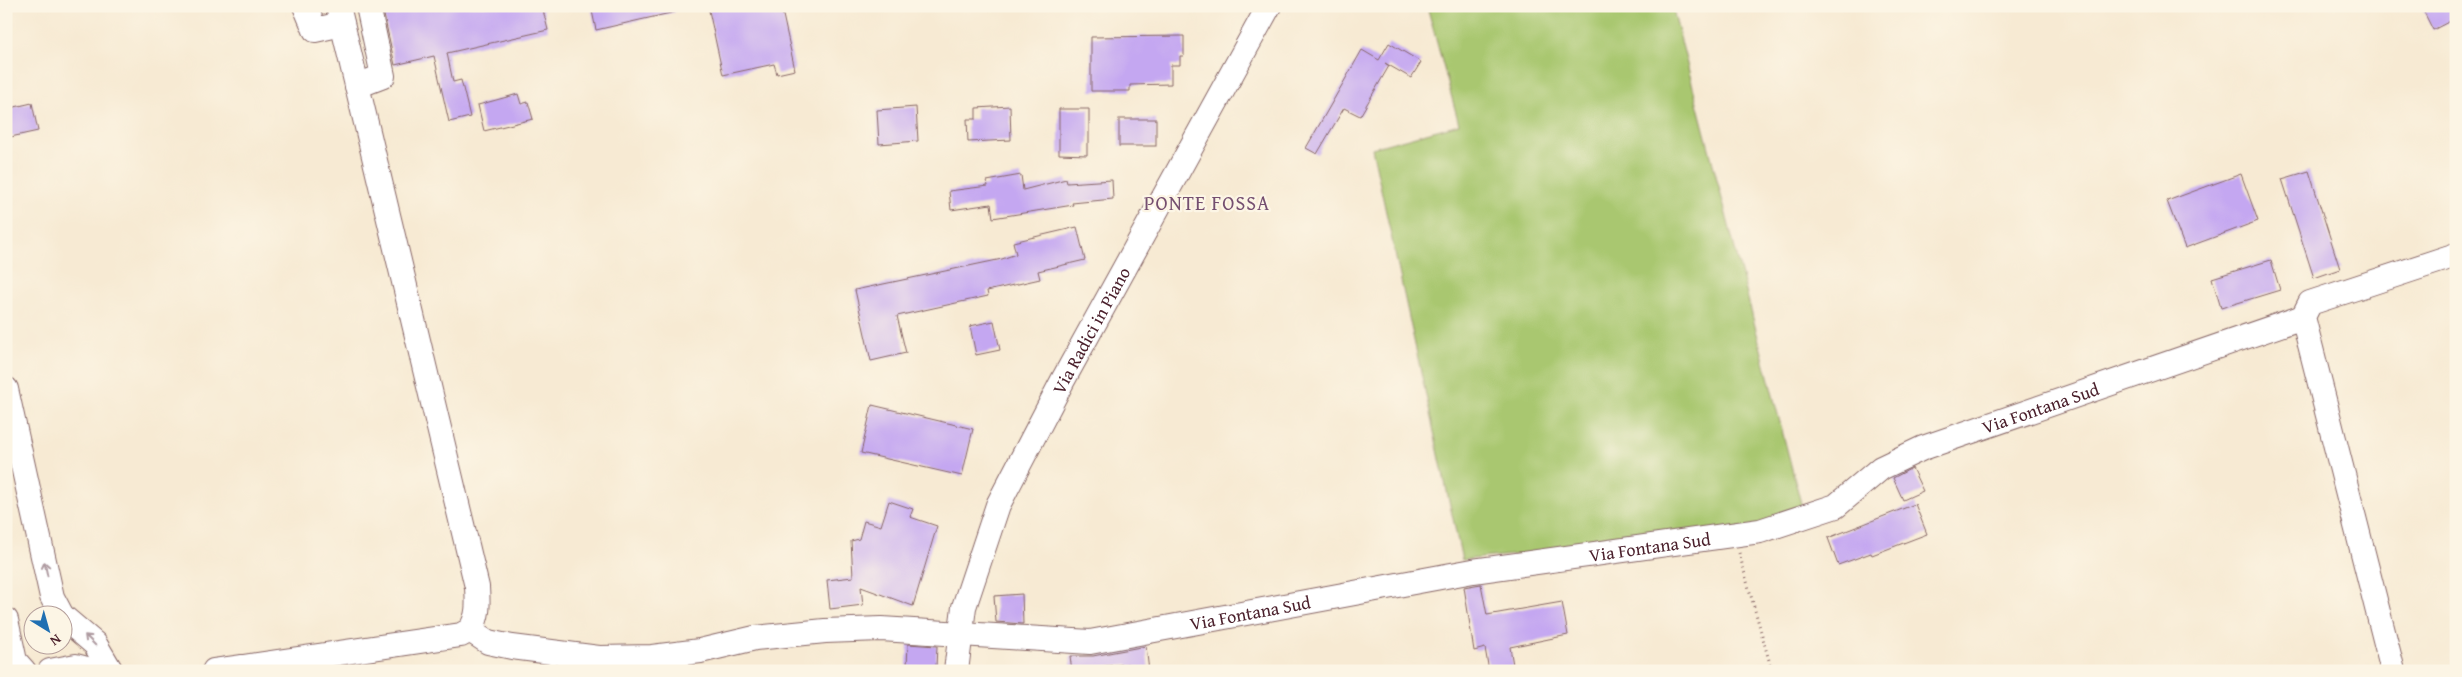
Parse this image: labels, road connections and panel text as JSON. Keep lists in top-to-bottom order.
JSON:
{
  "streets": {
    "street": ["Via Radici in Piano", "Via Fontana Sud"]
  },
  "crossings": [
    ["Via Radici in Piano", "Via Fontana Sud"]
  ],
  "districts": ["PONTE FOSSA"],
  "north": "bottom right"
}
